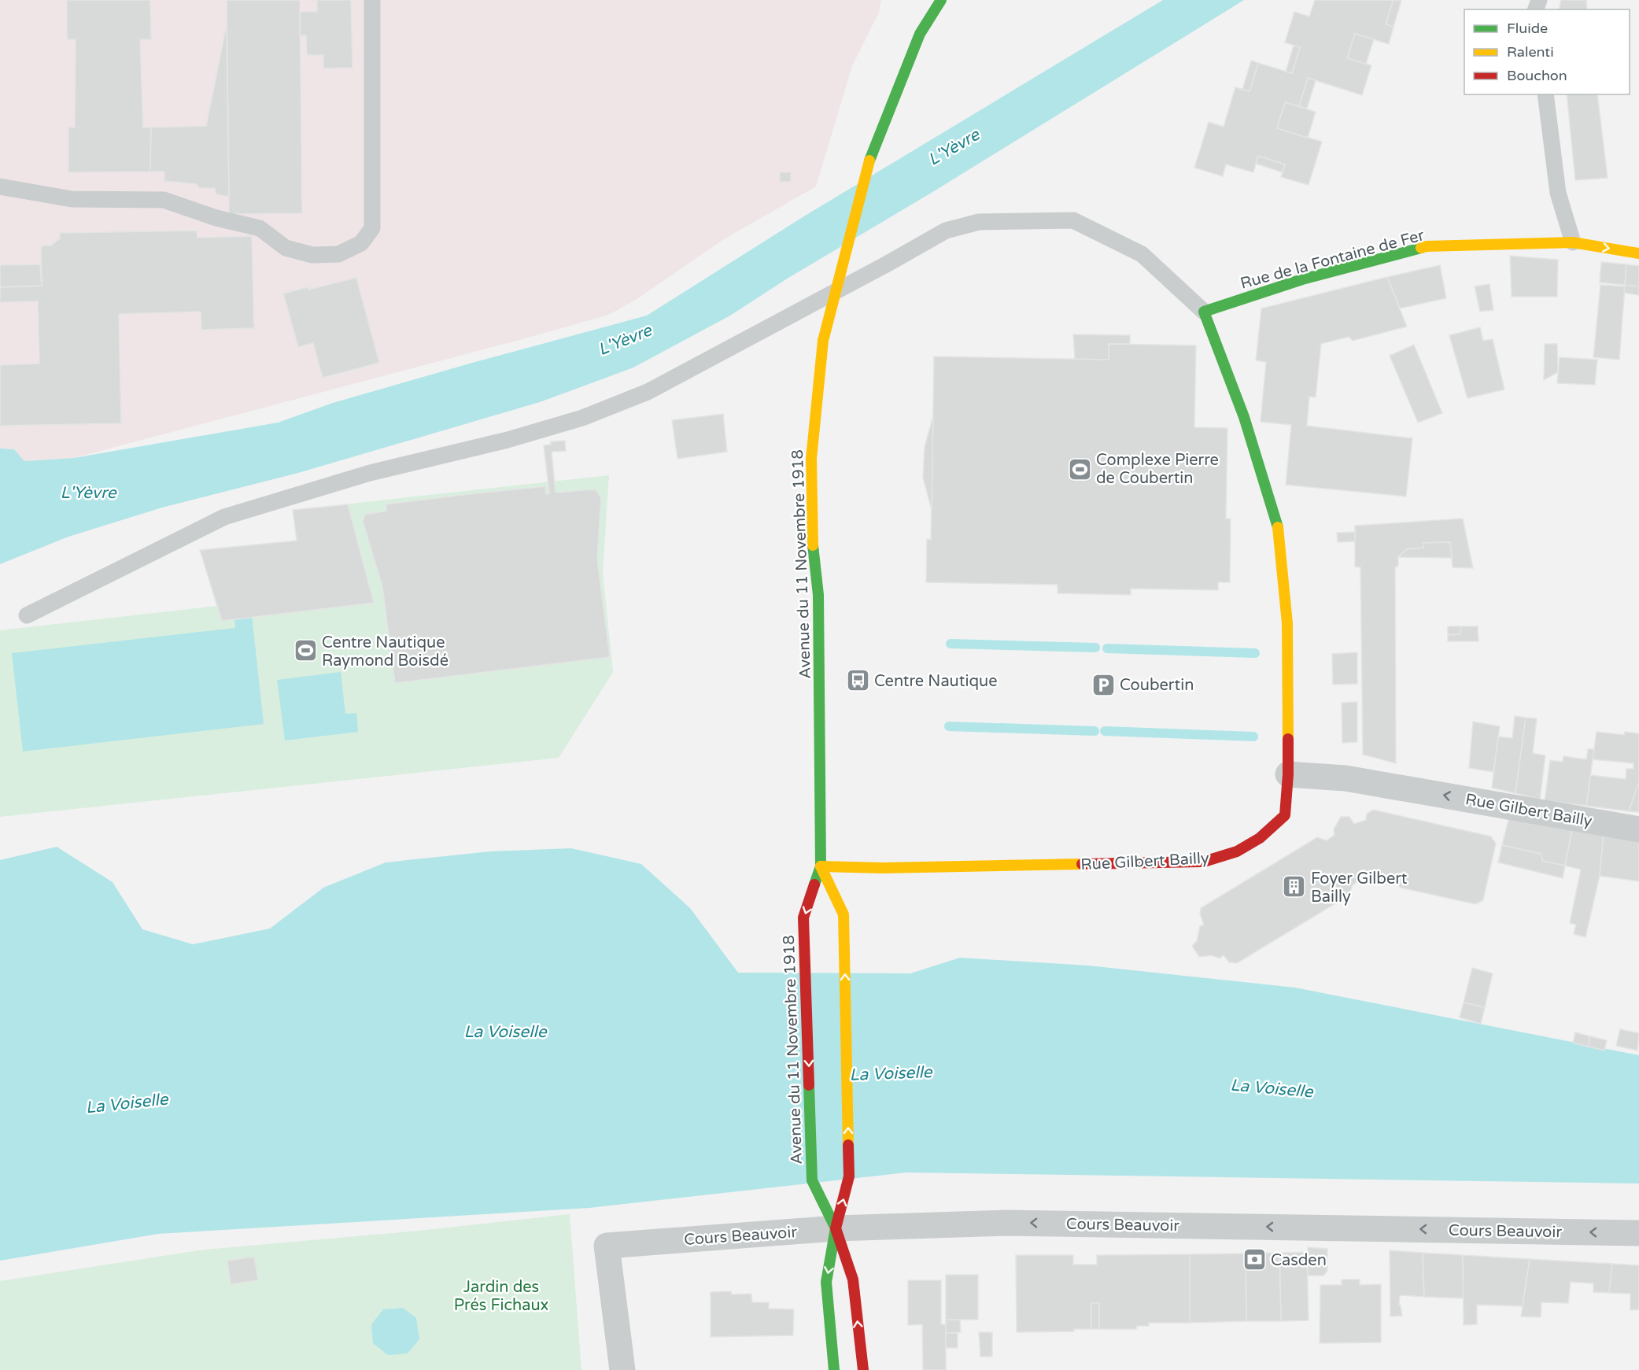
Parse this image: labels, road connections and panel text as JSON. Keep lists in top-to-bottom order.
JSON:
{
  "streets": {
    "main road": ["Rue de la Fontaine de Fer", "Avenue du 11 Novembre 1918", "Rue Gilbert Bailly"],
    "street": ["Cours Beauvoir"]
  },
  "crossings": [
    ["Avenue du 11 Novembre 1918", "Rue Gilbert Bailly"],
    ["Avenue du 11 Novembre 1918", "Cours Beauvoir"]
  ],
  "one_way": ["Rue Gilbert Bailly", "Cours Beauvoir"],
  "water": ["L'Yèvre", "La Voiselle"],
  "parks": ["Jardin des Prés Fichaux"],
  "places": {
    "sports": ["Complexe Pierre de Coubertin", "Centre Nautique Raymond Boisdé"],
    "bus stop": ["Centre Nautique"],
    "parking": ["Coubertin"],
    "building": ["Foyer Gilbert Bailly"],
    "bank": ["Casden"]
  },
  "legend": ["Fluide", "Ralenti", "Bouchon"]
}
